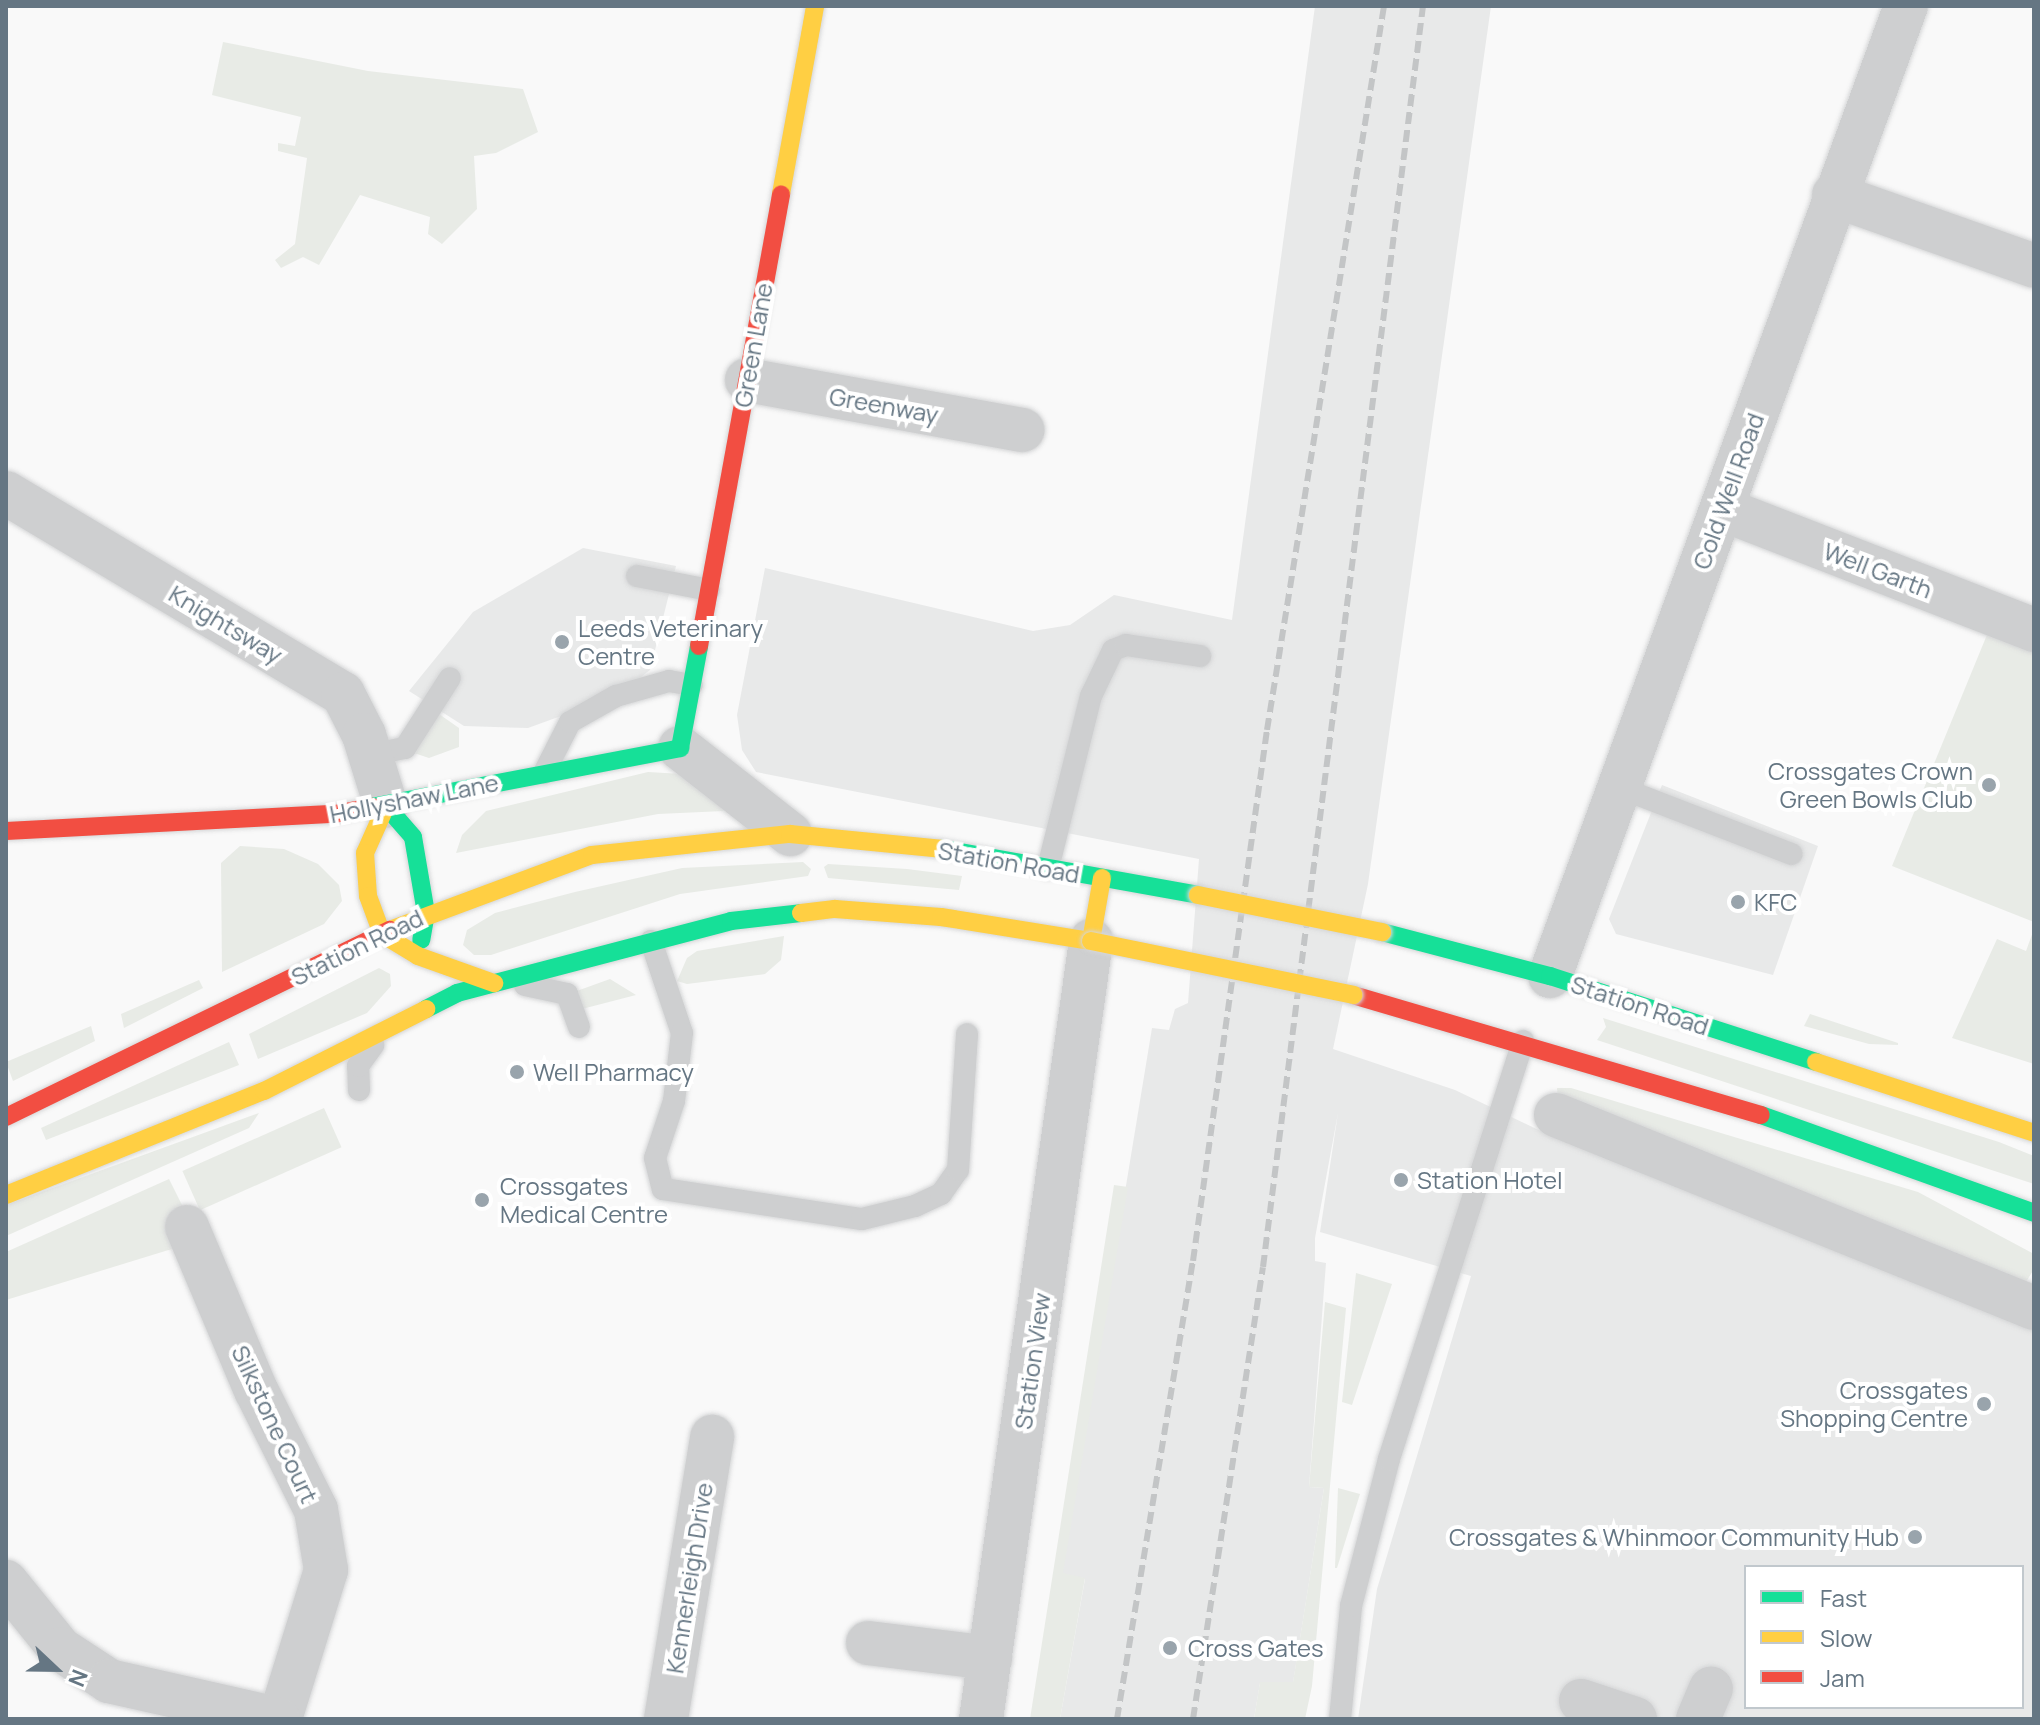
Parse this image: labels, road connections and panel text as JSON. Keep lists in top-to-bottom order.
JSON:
{
  "streets": {
    "main road": ["Green Lane", "Hollyshaw Lane", "Station Road"],
    "street": [
      "Greenway",
      "Cold Well Road",
      "Well Garth",
      "Knightsway",
      "Station View",
      "Silkstone Court",
      "Kennerleigh Drive"
    ]
  },
  "crossings": [
    ["Green Lane", "Greenway"],
    ["Green Lane", "Hollyshaw Lane"],
    ["Cold Well Road", "Well Garth"],
    ["Cold Well Road", "Station Road"],
    ["Knightsway", "Hollyshaw Lane"]
  ],
  "places": [
    "Leeds Veterinary Centre",
    "Crossgates Crown Green Bowls Club",
    "KFC",
    "Well Pharmacy",
    "Station Hotel",
    "Crossgates Medical Centre",
    "Crossgates Shopping Centre",
    "Crossgates & Whinmoor Community Hub",
    "Cross Gates"
  ],
  "legend": ["Fast", "Slow", "Jam"],
  "north": "right"
}
